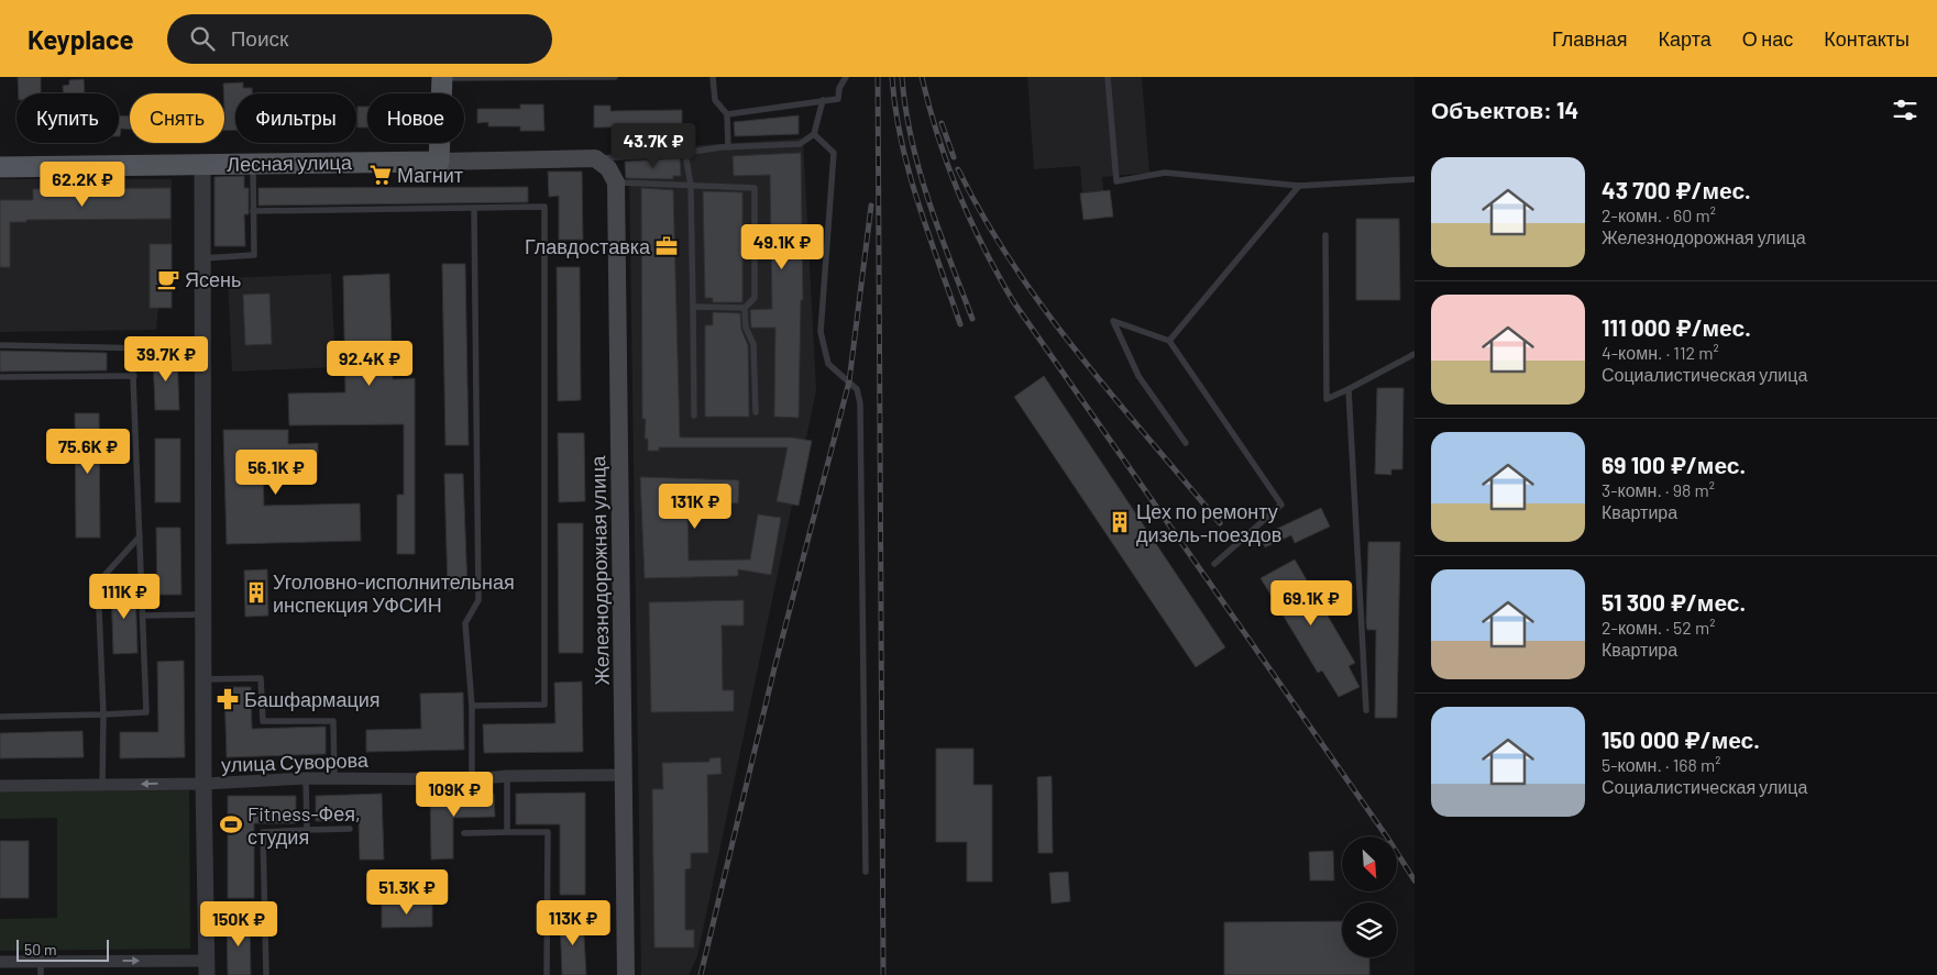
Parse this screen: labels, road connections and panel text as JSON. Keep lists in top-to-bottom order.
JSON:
{
  "streets": {
    "main road": ["Лесная улица", "Железнодорожная улица"],
    "street": ["улица Суворова"]
  },
  "crossings": [
    ["Лесная улица", "Железнодорожная улица"],
    ["Железнодорожная улица", "улица Суворова"]
  ],
  "places": {
    "supermarket": ["Магнит"],
    "office": ["Главдоставка"],
    "cafe": ["Ясень"],
    "building": ["Цех по ремонту дизель-поездов", "Уголовно-исполнительная инспекция УФСИН"],
    "pharmacy": ["Башфармация"],
    "sports": ["Fitness-Фея, студия"]
  },
  "scale_bar": "50 m",
  "north": "bottom right",
  "page": {
    "header": "Keyplace",
    "search": "Поиск",
    "nav": [
      "Главная",
      "Карта",
      "О нас",
      "Контакты"
    ],
    "heading": "Объектов: 14",
    "chip": [
      "Купить",
      "Снять",
      "Фильтры",
      "Новое"
    ],
    "price": [
      "43.7K ₽",
      "62.2K ₽",
      "49.1K ₽",
      "39.7K ₽",
      "92.4K ₽",
      "75.6K ₽",
      "56.1K ₽",
      "131K ₽",
      "111K ₽",
      "69.1K ₽",
      "109K ₽",
      "51.3K ₽",
      "113K ₽",
      "150K ₽"
    ],
    "list": [
      {
        "name": "43 700 ₽/мес.",
        "note": "2-комн. · 60 m² · Железнодорожная улица"
      },
      {
        "name": "111 000 ₽/мес.",
        "note": "4-комн. · 112 m² · Социалистическая улица"
      },
      {
        "name": "69 100 ₽/мес.",
        "note": "3-комн. · 98 m² · Квартира"
      },
      {
        "name": "51 300 ₽/мес.",
        "note": "2-комн. · 52 m² · Квартира"
      },
      {
        "name": "150 000 ₽/мес.",
        "note": "5-комн. · 168 m² · Социалистическая улица"
      }
    ],
    "scale": "50 m"
  }
}
